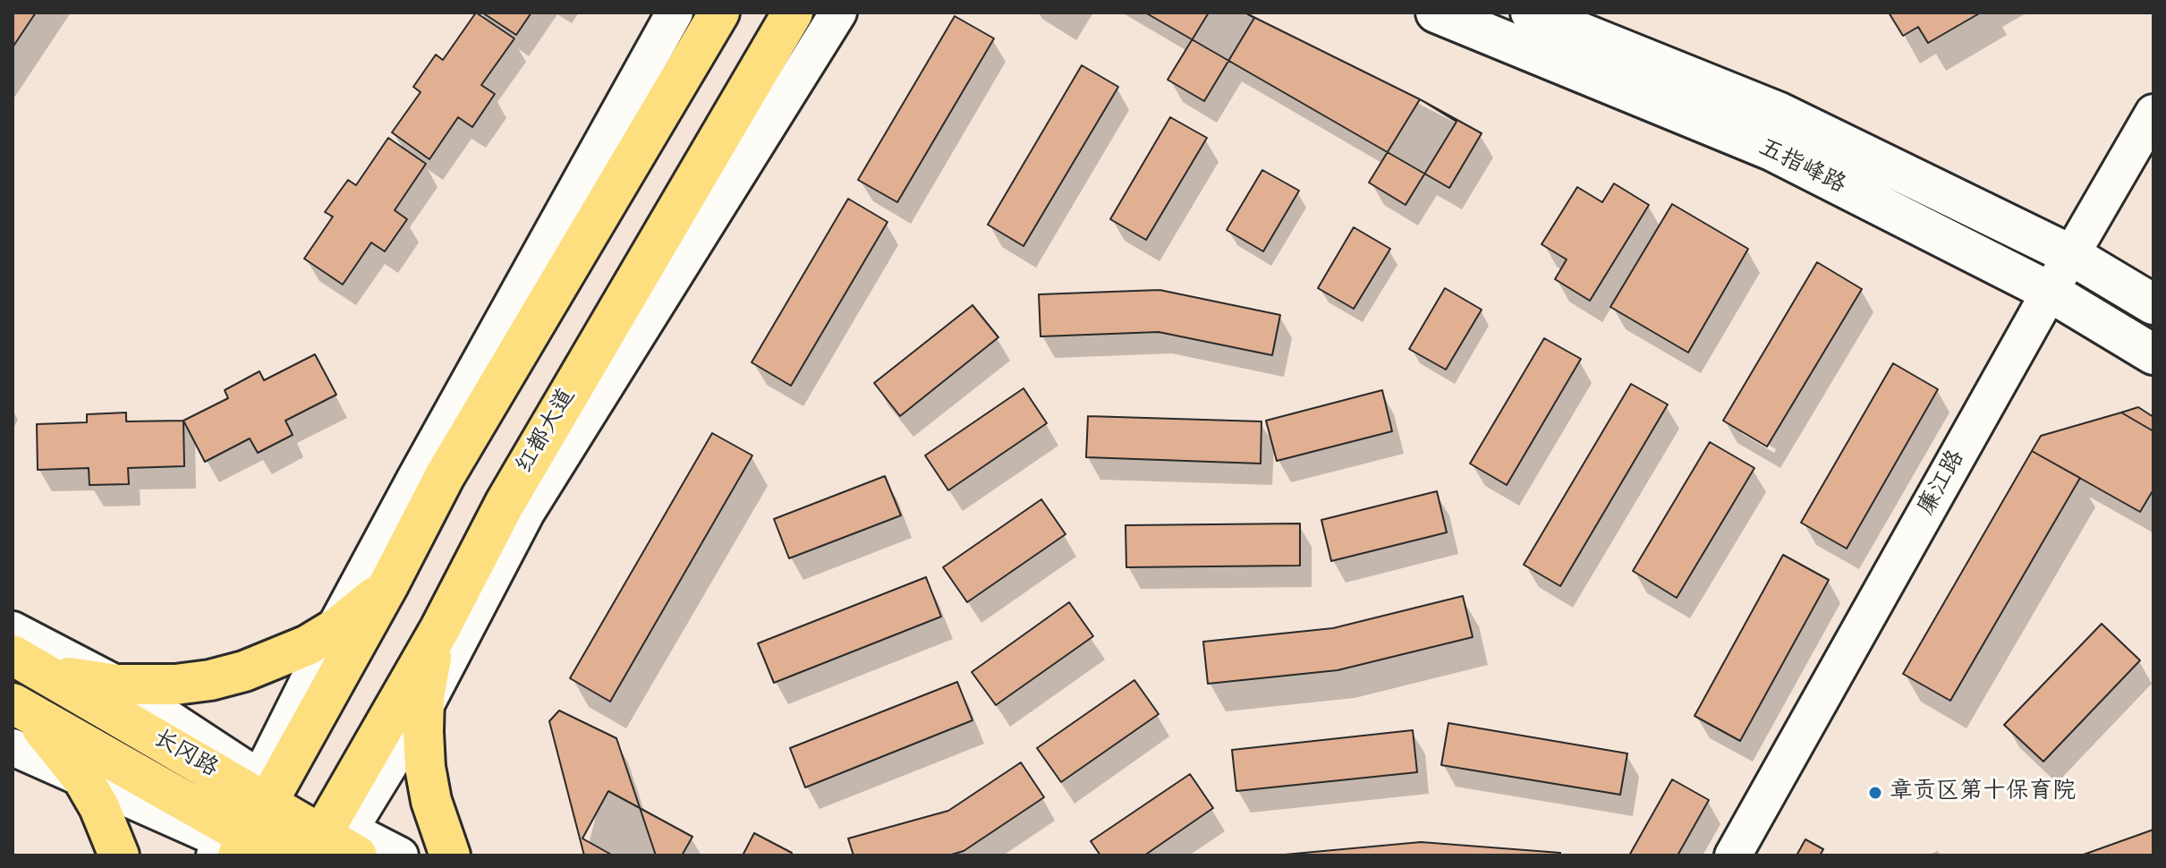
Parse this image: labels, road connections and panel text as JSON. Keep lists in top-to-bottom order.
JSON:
{
  "streets": {
    "main road": ["五指峰路", "红都大道", "长冈路"],
    "street": ["廉江路"]
  },
  "crossings": [
    ["五指峰路", "廉江路"],
    ["红都大道", "长冈路"]
  ],
  "places": ["章贡区第十保育院"]
}
